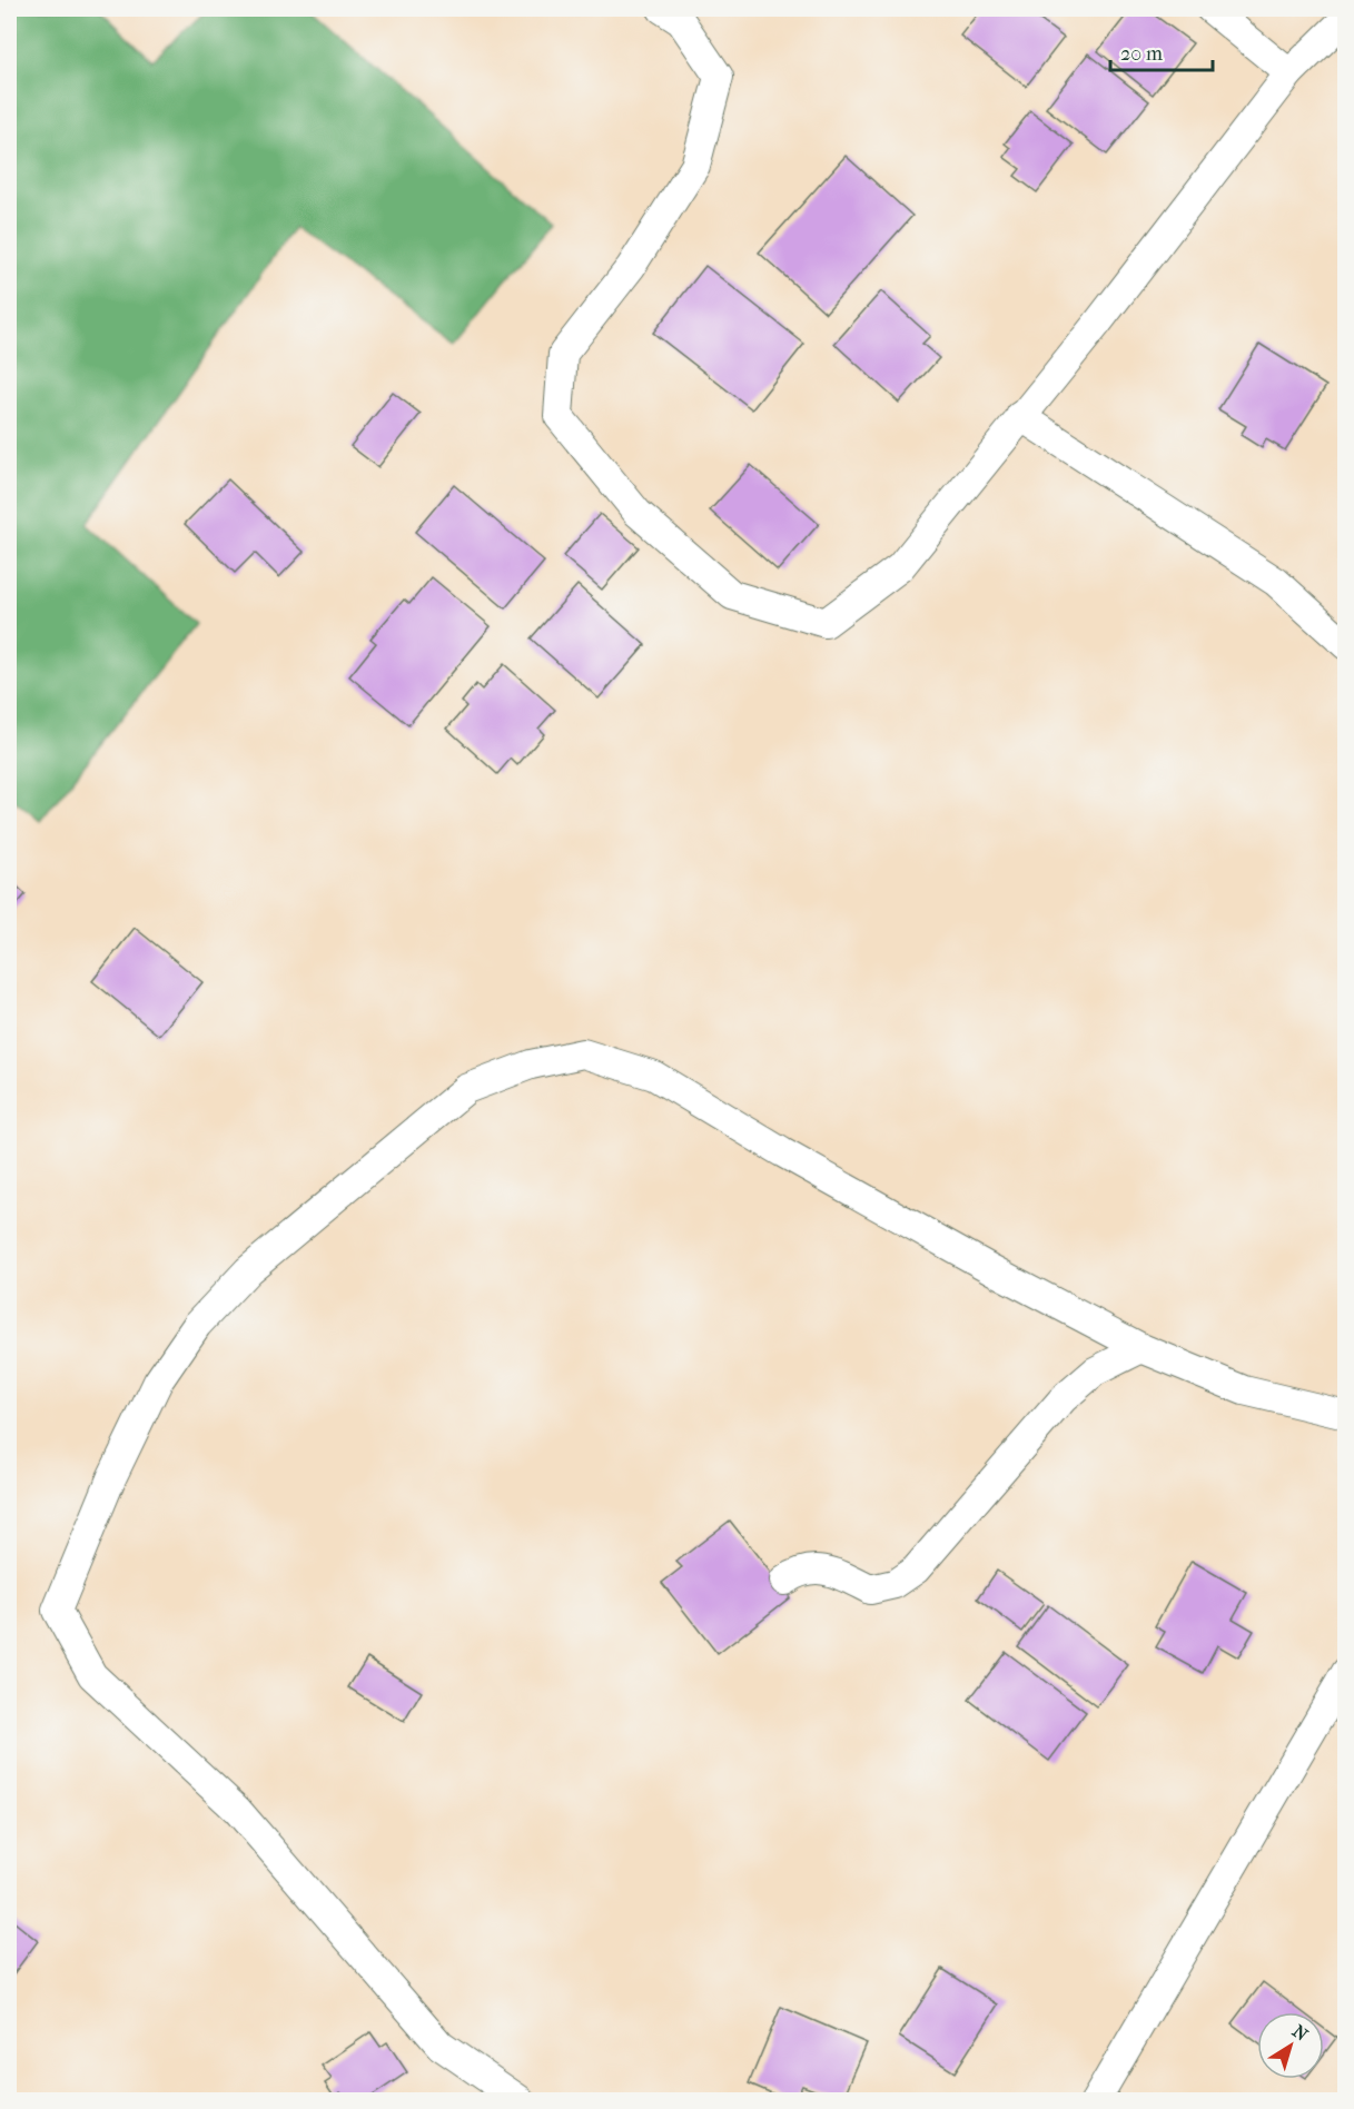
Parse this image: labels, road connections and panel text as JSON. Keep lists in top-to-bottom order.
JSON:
{
  "scale_bar": "20 m",
  "north": "top right"
}
